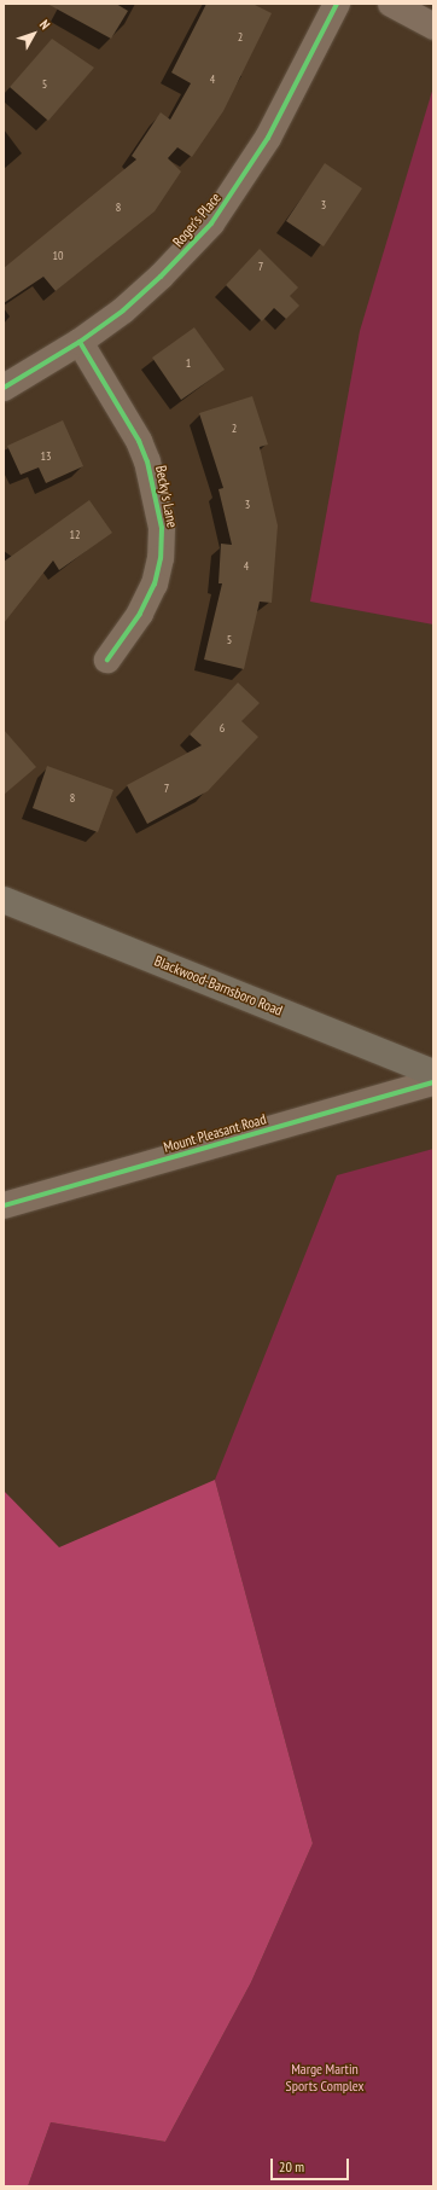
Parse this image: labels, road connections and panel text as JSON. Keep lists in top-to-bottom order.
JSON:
{
  "streets": {
    "main road": ["Blackwood-Barnsboro Road"],
    "street": ["Roger's Place", "Becky's Lane", "Mount Pleasant Road"]
  },
  "crossings": [
    ["Roger's Place", "Becky's Lane"]
  ],
  "parks": ["Marge Martin Sports Complex"],
  "house_numbers": [
    "2",
    "4",
    "5",
    "3",
    "8",
    "10",
    "7",
    "1",
    "2",
    "13",
    "3",
    "12",
    "4",
    "5",
    "6",
    "7",
    "8"
  ],
  "scale_bar": "20 m",
  "north": "top right"
}
